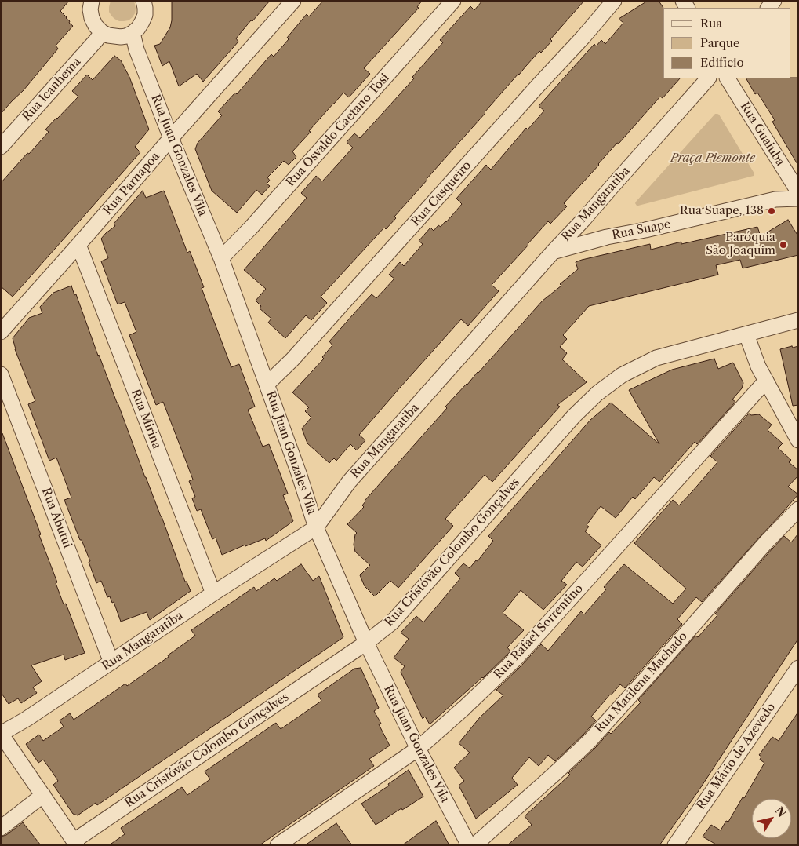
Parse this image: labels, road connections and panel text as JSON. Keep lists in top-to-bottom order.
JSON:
{
  "streets": {
    "street": [
      "Rua Icanhema",
      "Rua Osvaldo Caetano Tosi",
      "Rua Guaiuba",
      "Rua Juan Gonzales Vila",
      "Rua Parnapoa",
      "Rua Casqueiro",
      "Rua Mangaratiba",
      "Rua Suape",
      "Rua Mirina",
      "Rua Abutui",
      "Rua Cristóvão Colombo Gonçalves",
      "Rua Rafael Sorrentino",
      "Rua Marilena Machado",
      "Rua Mário de Azevedo"
    ]
  },
  "crossings": [
    ["Rua Osvaldo Caetano Tosi", "Rua Juan Gonzales Vila"],
    ["Rua Juan Gonzales Vila", "Rua Parnapoa"],
    ["Rua Juan Gonzales Vila", "Rua Casqueiro"],
    ["Rua Juan Gonzales Vila", "Rua Mangaratiba"],
    ["Rua Juan Gonzales Vila", "Rua Cristóvão Colombo Gonçalves"],
    ["Rua Juan Gonzales Vila", "Rua Rafael Sorrentino"],
    ["Rua Parnapoa", "Rua Mirina"],
    ["Rua Mangaratiba", "Rua Suape"],
    ["Rua Mangaratiba", "Rua Mirina"],
    ["Rua Mangaratiba", "Rua Abutui"]
  ],
  "parks": ["Praça Piemonte"],
  "places": ["Rua Suape, 138", "Paróquia São Joaquim"],
  "legend": ["Rua", "Parque", "Edifício"],
  "north": "top right"
}
